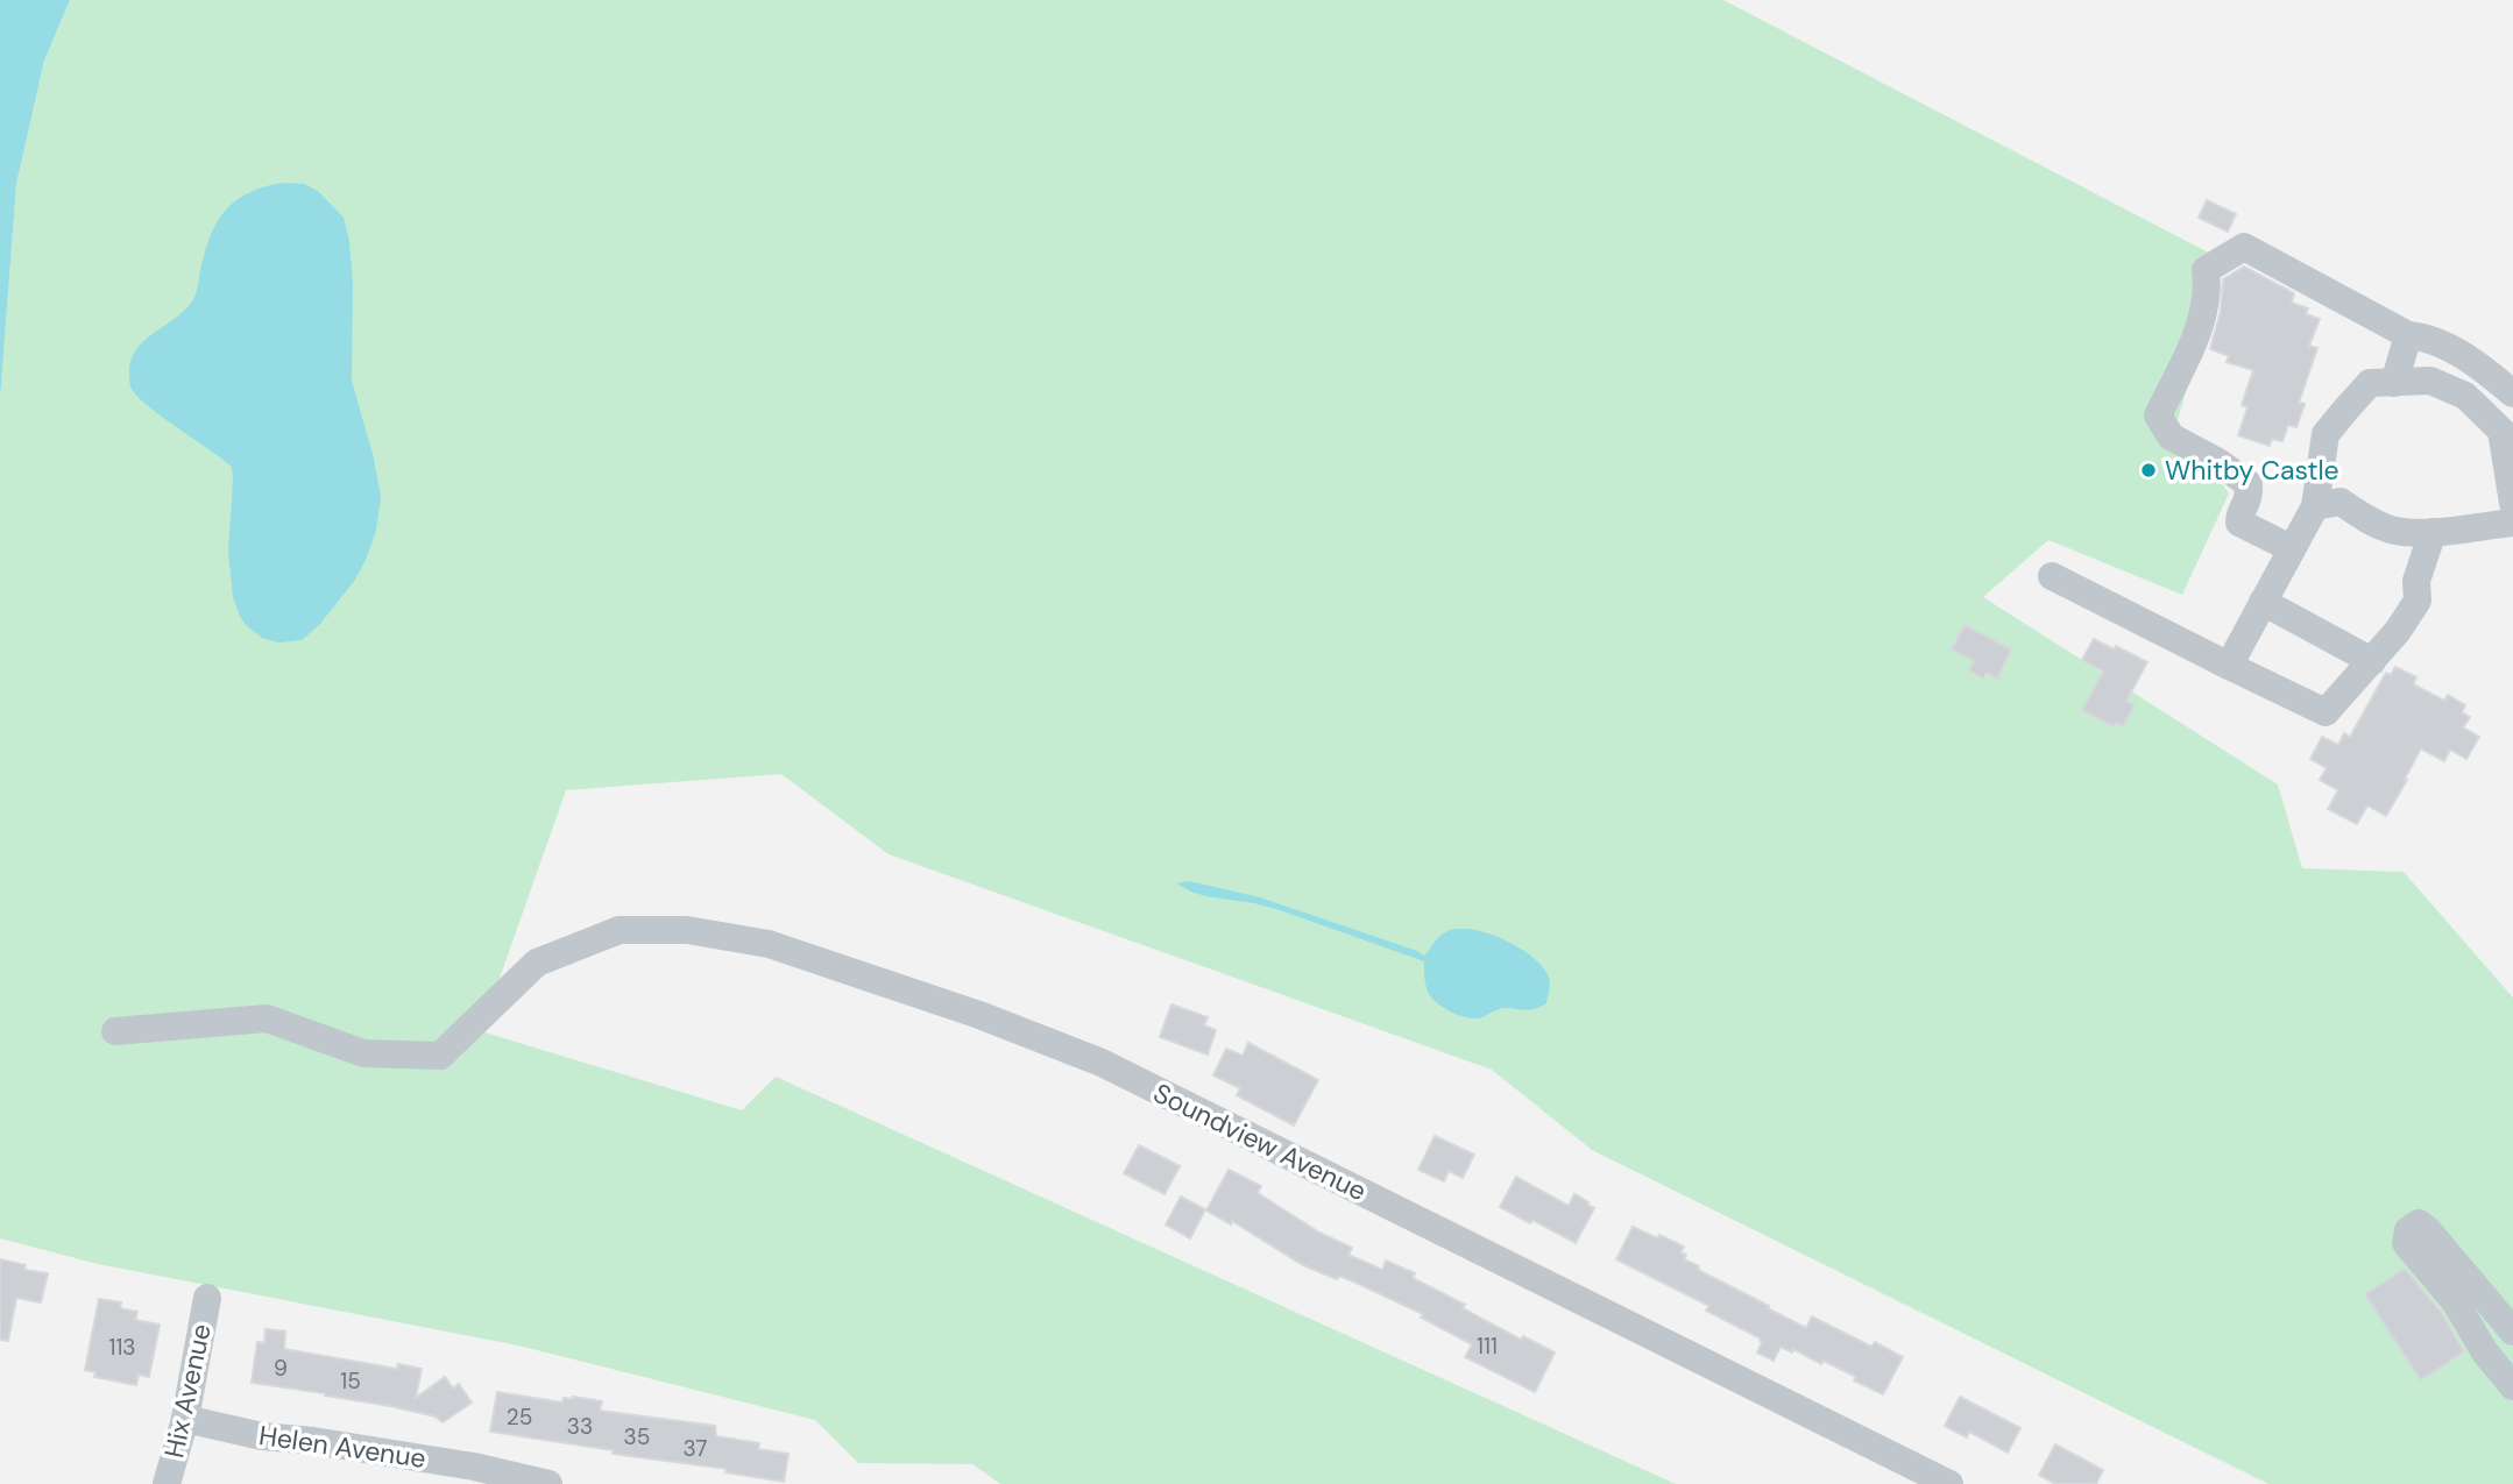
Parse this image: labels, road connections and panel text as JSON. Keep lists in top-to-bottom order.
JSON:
{
  "streets": {
    "street": ["Soundview Avenue", "Hix Avenue", "Helen Avenue"]
  },
  "crossings": [
    ["Hix Avenue", "Helen Avenue"]
  ],
  "places": ["Whitby Castle"],
  "house_numbers": [
    "111",
    "113",
    "9",
    "15",
    "25",
    "33",
    "35",
    "37"
  ]
}
